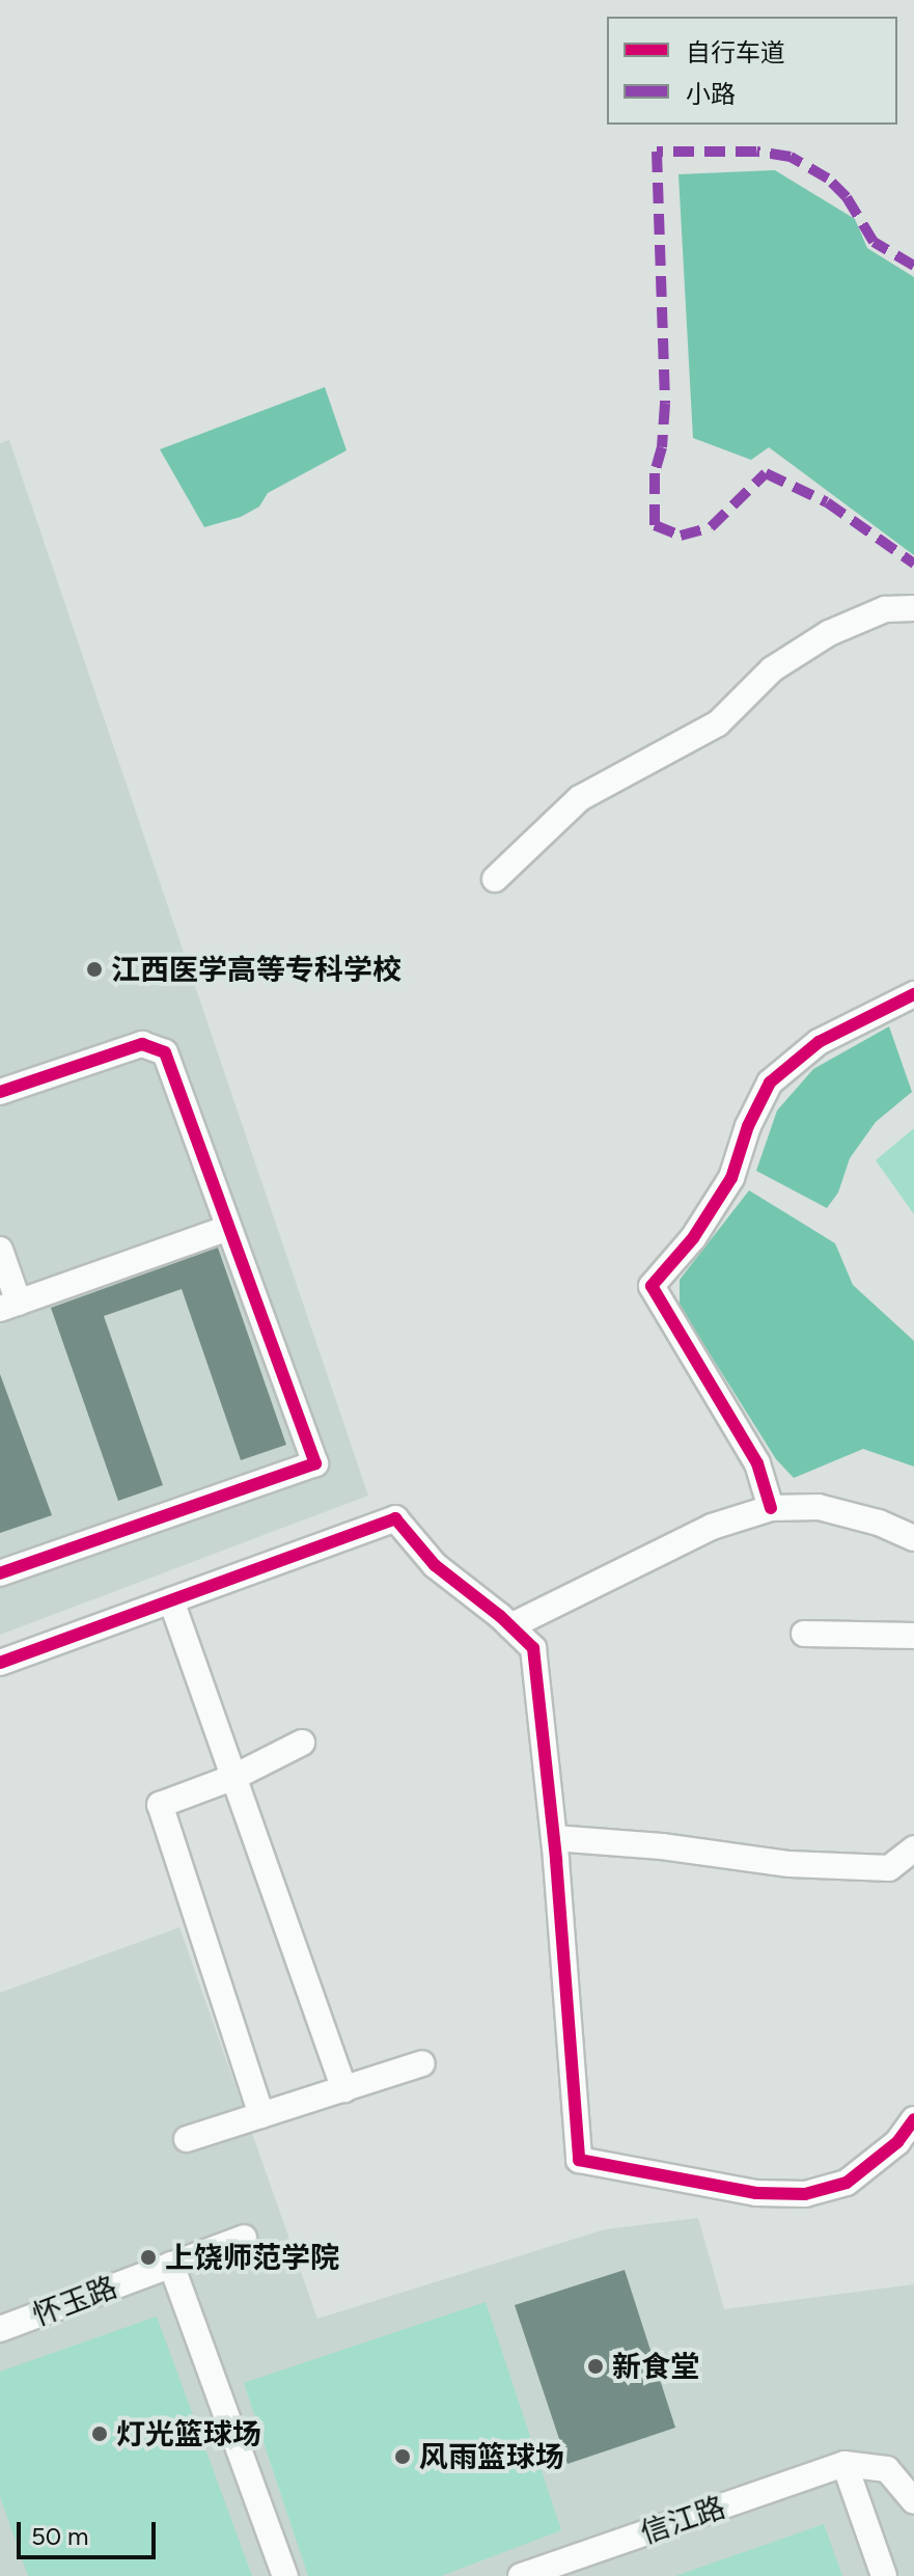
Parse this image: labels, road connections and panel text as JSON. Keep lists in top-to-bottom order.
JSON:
{
  "streets": {
    "street": ["怀玉路", "信江路"]
  },
  "places": [
    "江西医学高等专科学校",
    "上饶师范学院",
    "新食堂",
    "灯光篮球场",
    "风雨篮球场"
  ],
  "legend": ["自行车道", "小路"],
  "scale_bar": "50 m"
}
